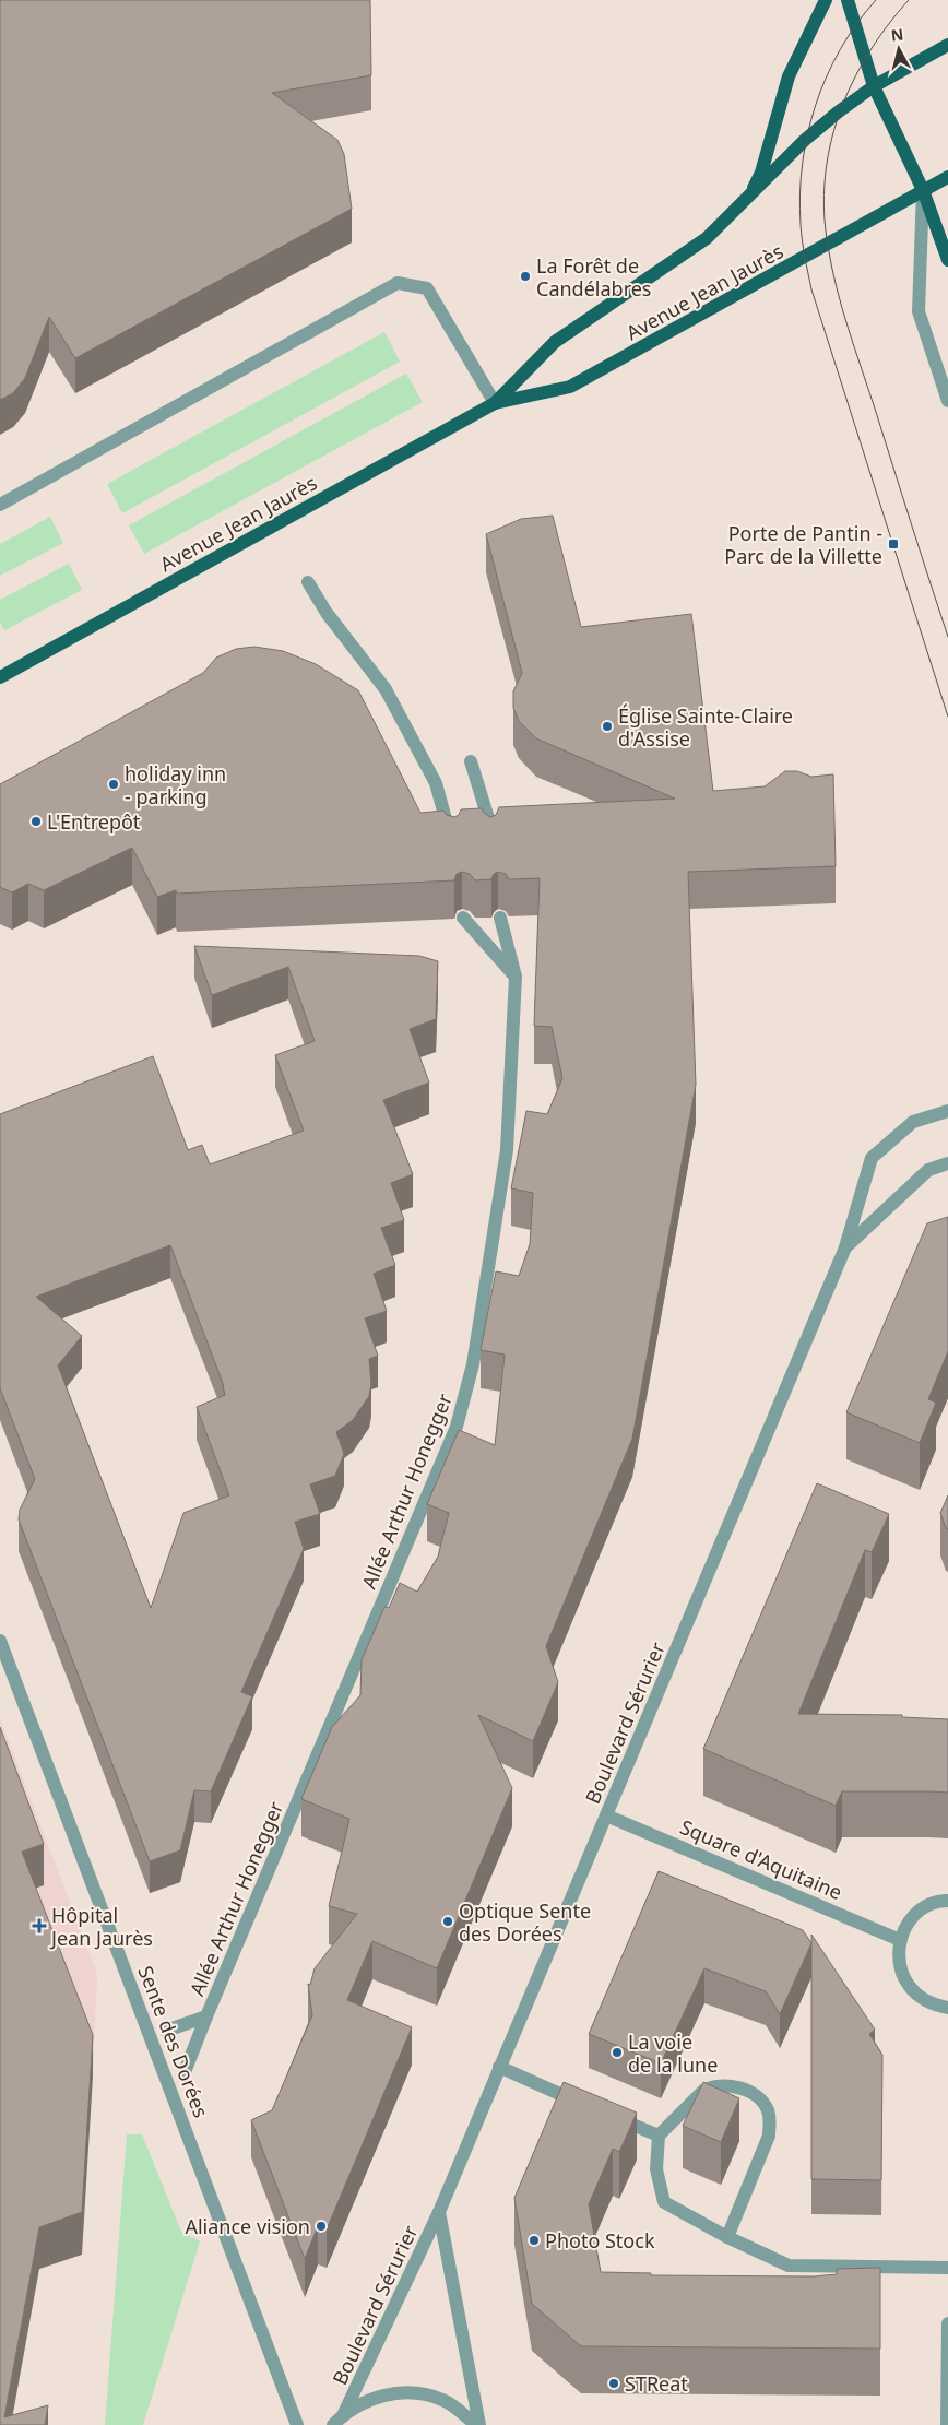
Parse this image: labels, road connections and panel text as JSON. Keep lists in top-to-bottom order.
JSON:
{
  "streets": {
    "main road": ["Avenue Jean Jaurès"],
    "street": [
      "Allée Arthur Honegger",
      "Boulevard Sérurier",
      "Square d'Aquitaine",
      "Sente des Dorées"
    ]
  },
  "crossings": [
    ["Boulevard Sérurier", "Square d'Aquitaine"]
  ],
  "places": {
    "other": [
      "La Forêt de Candélabres",
      "Église Sainte-Claire d'Assise",
      "holiday inn - parking",
      "L'Entrepôt",
      "Optique Sente des Dorées",
      "La voie de la lune",
      "Aliance vision",
      "Photo Stock",
      "STReat"
    ],
    "transit": ["Porte de Pantin - Parc de la Villette"],
    "health": ["Hôpital Jean Jaurès"]
  },
  "north": "top"
}
